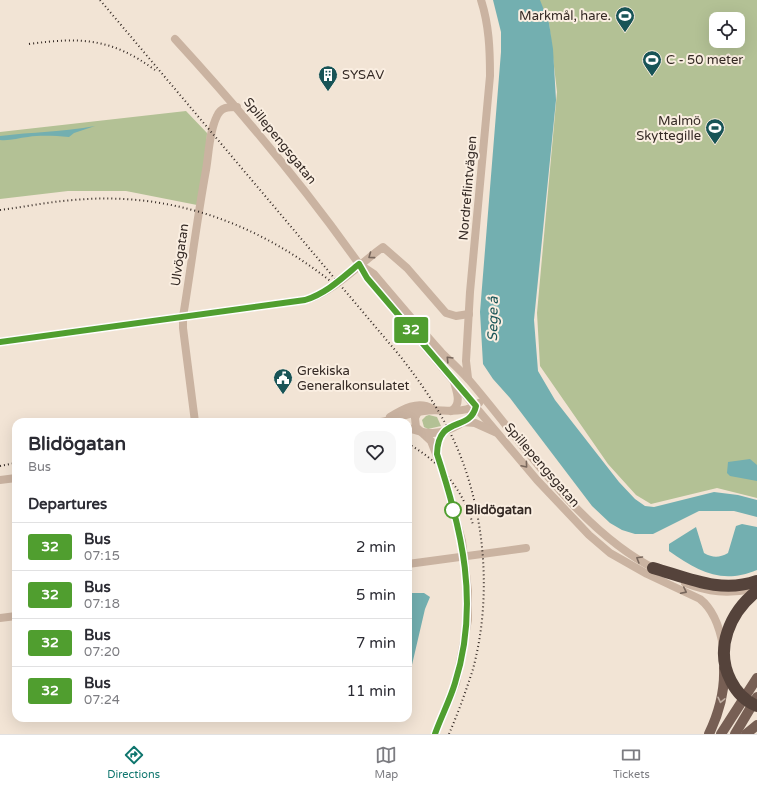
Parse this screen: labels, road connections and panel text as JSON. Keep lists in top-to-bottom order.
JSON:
{
  "streets": {
    "street": ["Spillepengsgatan", "Nordreflintvägen", "Ulvögatan"]
  },
  "crossings": [
    ["Spillepengsgatan", "Nordreflintvägen"],
    ["Spillepengsgatan", "Ulvögatan"]
  ],
  "water": ["Sege å"],
  "places": {
    "sports": ["Markmål, hare.", "C - 50 meter", "Malmö Skyttegille"],
    "building": ["SYSAV"],
    "public building": ["Grekiska Generalkonsulatet"],
    "other": ["Blidögatan"]
  },
  "lines": ["bus line 32"],
  "page": {
    "on_map": "32",
    "heading": [
      ["Blidögatan", "Bus"],
      "Departures"
    ],
    "list": [
      {
        "mark": "32",
        "name": "Bus",
        "note": "07:15",
        "value": "2 min"
      },
      {
        "mark": "32",
        "name": "Bus",
        "note": "07:18",
        "value": "5 min"
      },
      {
        "mark": "32",
        "name": "Bus",
        "note": "07:20",
        "value": "7 min"
      },
      {
        "mark": "32",
        "name": "Bus",
        "note": "07:24",
        "value": "11 min"
      }
    ],
    "tabs": ["Directions", "Map", "Tickets"]
  }
}
